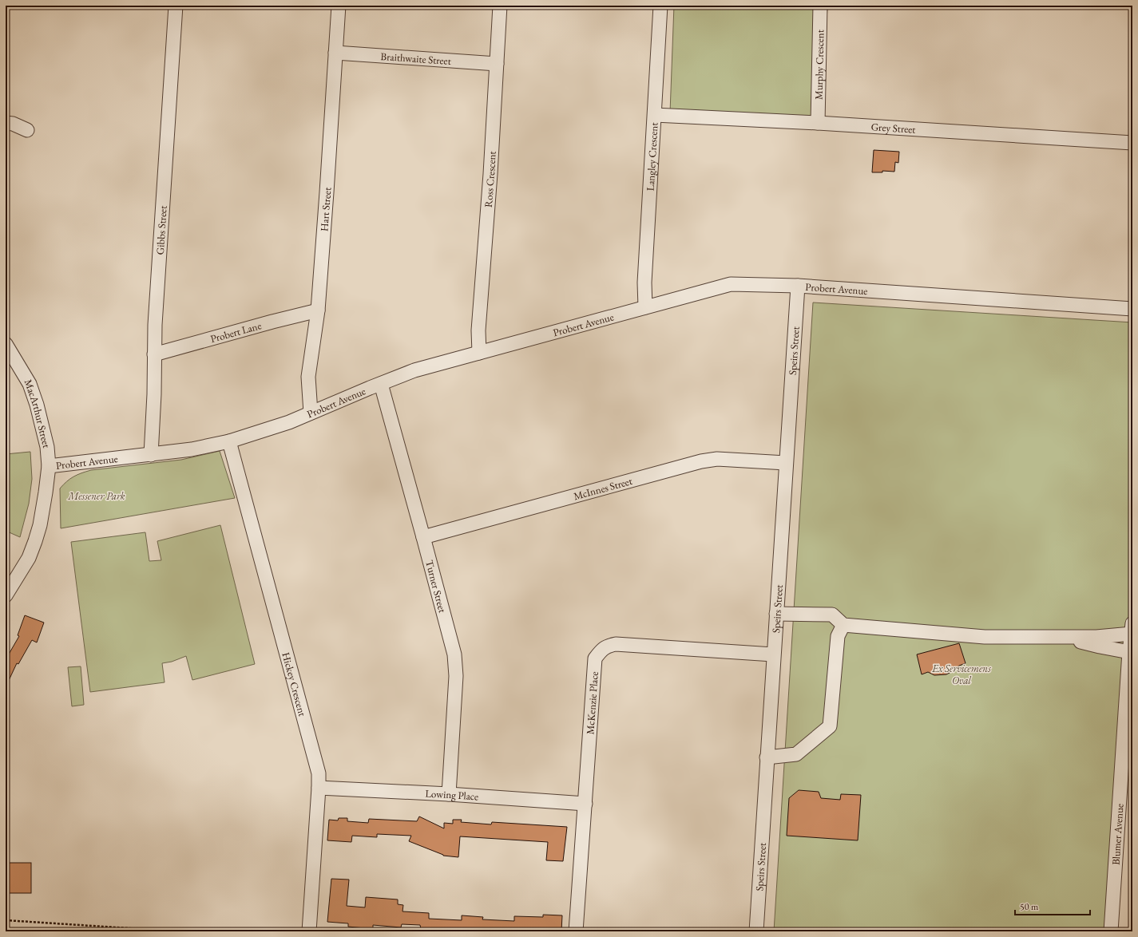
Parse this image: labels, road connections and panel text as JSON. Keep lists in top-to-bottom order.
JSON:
{
  "streets": {
    "street": [
      "Braithwaite Street",
      "Murphy Crescent",
      "Grey Street",
      "Langley Crescent",
      "Ross Crescent",
      "Hart Street",
      "Gibbs Street",
      "Probert Avenue",
      "Probert Lane",
      "Speirs Street",
      "MacArthur Street",
      "McInnes Street",
      "Turner Street",
      "Hickey Crescent",
      "McKenzie Place",
      "Lowing Place",
      "Blumer Avenue"
    ]
  },
  "crossings": [
    ["Braithwaite Street", "Ross Crescent"],
    ["Braithwaite Street", "Hart Street"],
    ["Murphy Crescent", "Grey Street"],
    ["Grey Street", "Langley Crescent"],
    ["Langley Crescent", "Probert Avenue"],
    ["Ross Crescent", "Probert Avenue"],
    ["Hart Street", "Probert Avenue"],
    ["Hart Street", "Probert Lane"],
    ["Gibbs Street", "Probert Avenue"],
    ["Gibbs Street", "Probert Lane"],
    ["Probert Avenue", "Speirs Street"],
    ["Probert Avenue", "MacArthur Street"],
    ["Probert Avenue", "Turner Street"],
    ["Probert Avenue", "Hickey Crescent"],
    ["Speirs Street", "McInnes Street"],
    ["Speirs Street", "McKenzie Place"],
    ["McInnes Street", "Turner Street"],
    ["Turner Street", "Lowing Place"],
    ["Hickey Crescent", "Lowing Place"],
    ["McKenzie Place", "Lowing Place"]
  ],
  "parks": ["Messener Park", "Ex Servicemens Oval"],
  "scale_bar": "50 m"
}
